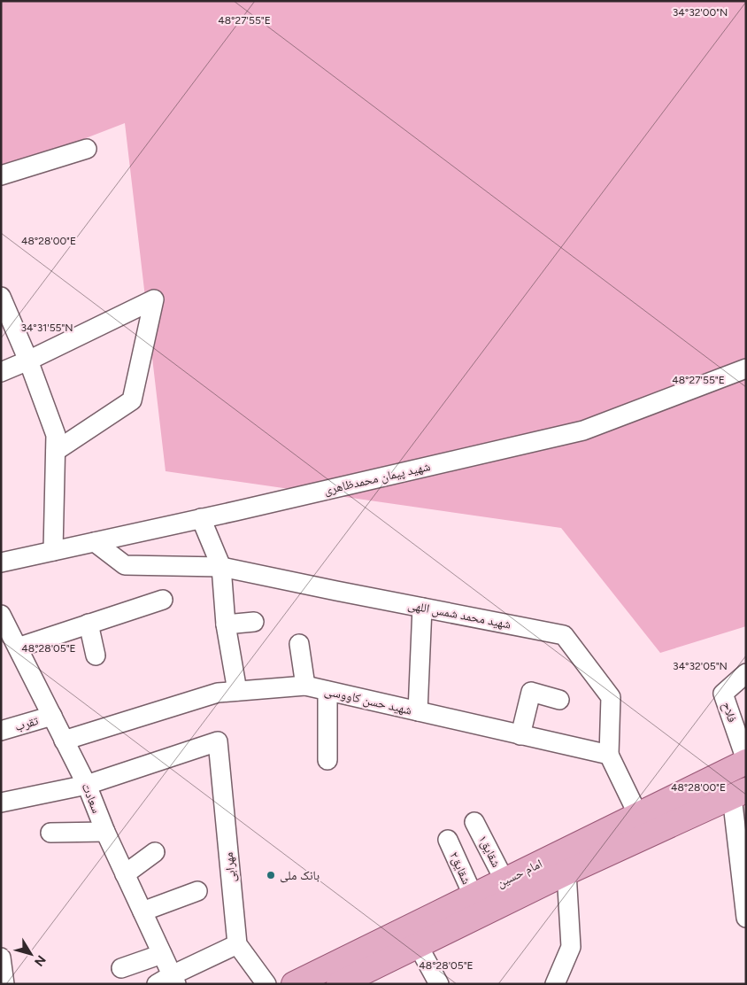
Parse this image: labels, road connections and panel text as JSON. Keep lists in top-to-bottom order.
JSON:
{
  "streets": {
    "main road": ["امام حسین"],
    "street": [
      "شهید پیمان محمدظاهری",
      "شهید محمد شمس اللهی",
      "شهید حسن کاووسی",
      "فلاح",
      "تقرب",
      "سعادت",
      "شقایق۱",
      "مهرابی",
      "شقایق۲"
    ]
  },
  "crossings": [
    ["شهید پیمان محمدظاهری", "شهید محمد شمس اللهی"],
    ["شهید محمد شمس اللهی", "شهید حسن کاووسی"],
    ["شهید حسن کاووسی", "سعادت"],
    ["فلاح", "امام حسین"],
    ["تقرب", "سعادت"],
    ["سعادت", "مهرابی"],
    ["شقایق۱", "امام حسین"],
    ["شقایق۲", "امام حسین"]
  ],
  "places": ["بانک ملی"],
  "north": "bottom right",
  "coordinates": [
    "34°32'00\"N",
    "48°27'55\"E",
    "48°28'00\"E",
    "34°31'55\"N",
    "48°28'05\"E",
    "34°32'05\"N"
  ]
}
